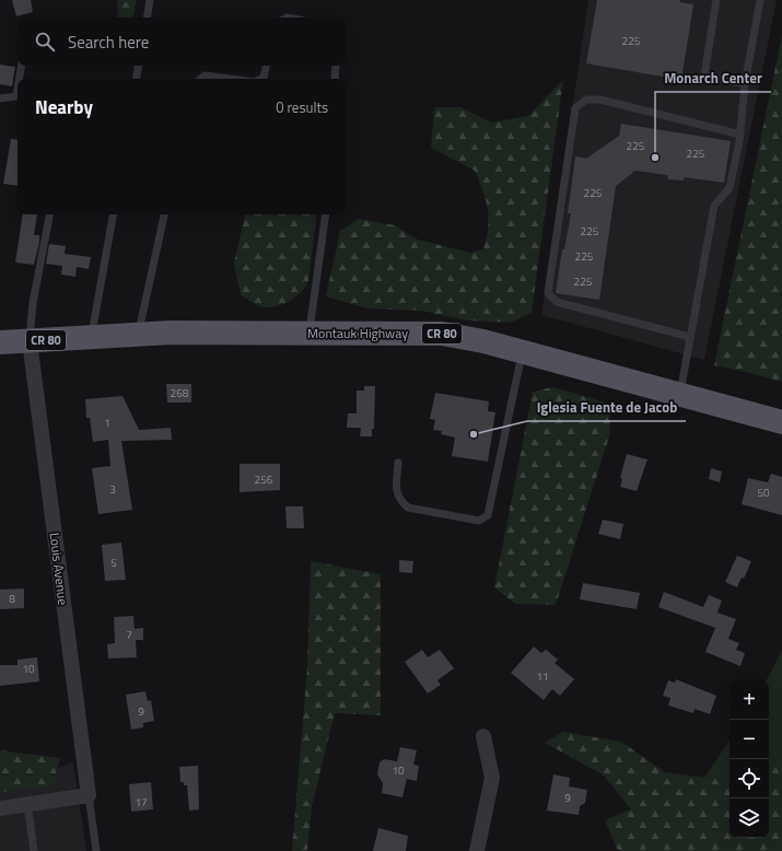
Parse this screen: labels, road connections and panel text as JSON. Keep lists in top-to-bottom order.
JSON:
{
  "streets": {
    "main road": ["Montauk Highway", "CR 80"],
    "street": ["Louis Avenue"]
  },
  "crossings": [
    ["Montauk Highway", "Louis Avenue"]
  ],
  "places": ["Monarch Center", "Iglesia Fuente de Jacob"],
  "house_numbers": [
    "225",
    "225",
    "225",
    "225",
    "225",
    "225",
    "225",
    "268",
    "1",
    "256",
    "3",
    "50",
    "5",
    "8",
    "7",
    "10",
    "11",
    "9",
    "10",
    "9",
    "17"
  ],
  "page": {
    "search": "Search here",
    "heading": ["Nearby", "0 results"],
    "map_buttons": ["+", "−"]
  }
}
